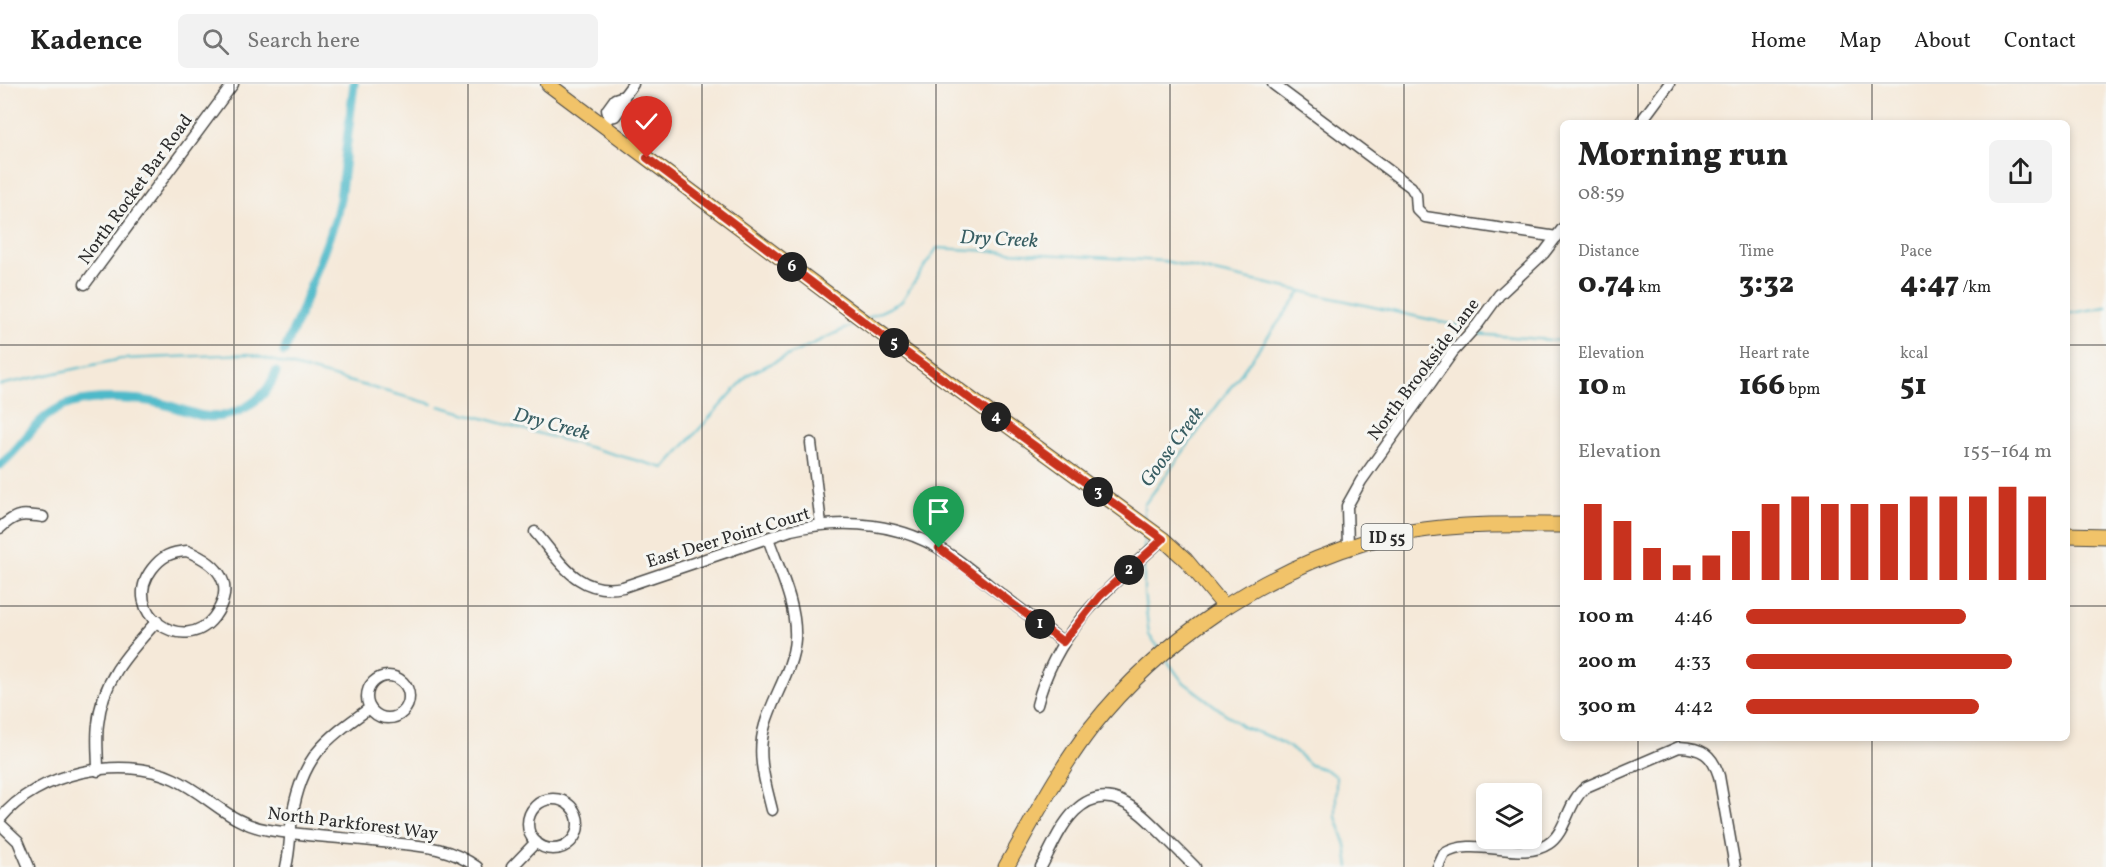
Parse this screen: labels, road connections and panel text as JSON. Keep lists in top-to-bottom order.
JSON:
{
  "streets": {
    "highway": ["ID 55"],
    "street": [
      "North Rocket Bar Road",
      "North Brookside Lane",
      "East Deer Point Court",
      "North Parkforest Way"
    ]
  },
  "crossings": [
    ["North Brookside Lane", "ID 55"]
  ],
  "water": ["Dry Creek", "Goose Creek"],
  "page": {
    "header": "Kadence",
    "search": "Search here",
    "nav": [
      "Home",
      "Map",
      "About",
      "Contact"
    ],
    "heading": ["Morning run", "08:59"],
    "stats": [
      ["Distance", "0.74 km"],
      ["Time", "3:32"],
      ["Pace", "4:47 /km"],
      ["Elevation", "10 m"],
      ["Heart rate", "166 bpm"],
      ["kcal", "51"]
    ],
    "pins": [
      "6",
      "5",
      "4",
      "3",
      "2",
      "1"
    ],
    "chart": ["Elevation", "155–164 m"],
    "list": [
      {
        "name": "100 m",
        "note": "4:46"
      },
      {
        "name": "200 m",
        "note": "4:33"
      },
      {
        "name": "300 m",
        "note": "4:42"
      }
    ]
  }
}
